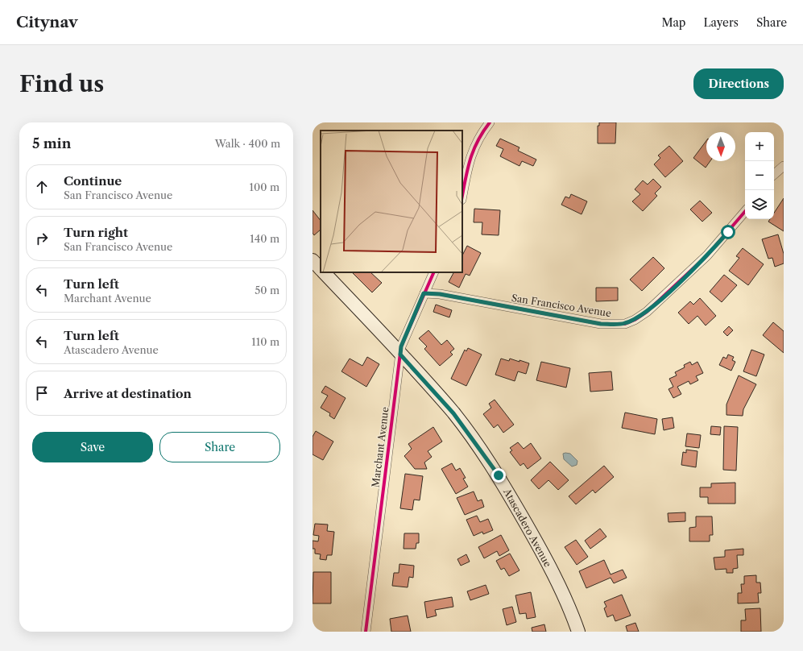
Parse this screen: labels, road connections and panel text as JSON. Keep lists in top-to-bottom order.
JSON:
{
  "streets": {
    "main road": ["Atascadero Avenue"],
    "street": ["San Francisco Avenue", "Marchant Avenue"]
  },
  "crossings": [
    ["San Francisco Avenue", "Marchant Avenue"],
    ["Marchant Avenue", "Atascadero Avenue"]
  ],
  "north": "bottom",
  "page": {
    "header": "Citynav",
    "nav": ["Map", "Layers", "Share"],
    "buttons": [
      "Directions",
      ["Save", "Share"]
    ],
    "title": "Find us",
    "heading": ["5 min", "Walk · 400 m"],
    "map_buttons": ["+", "−"],
    "list": [
      ["Continue", "San Francisco Avenue", "100 m"],
      ["Turn right", "San Francisco Avenue", "140 m"],
      ["Turn left", "Marchant Avenue", "50 m"],
      ["Turn left", "Atascadero Avenue", "110 m"],
      "Arrive at destination"
    ]
  }
}
